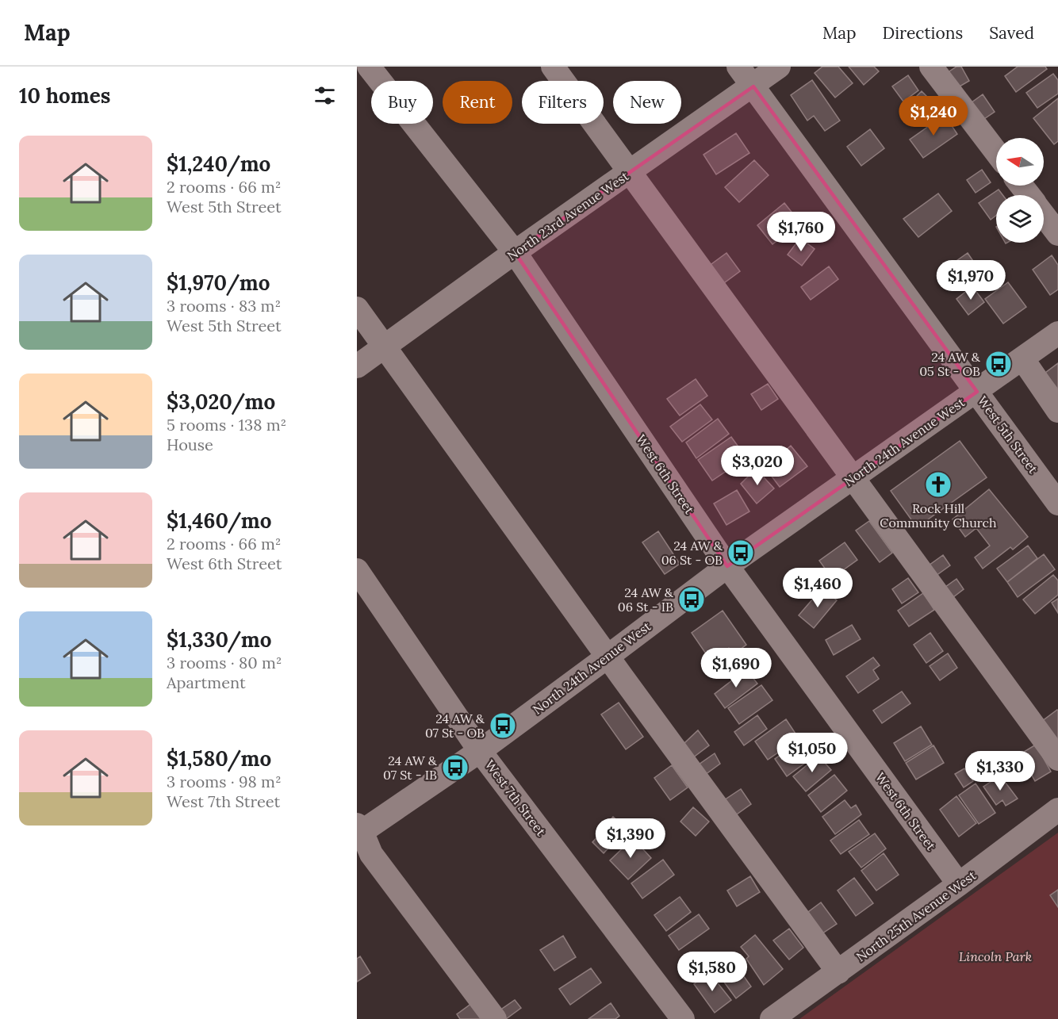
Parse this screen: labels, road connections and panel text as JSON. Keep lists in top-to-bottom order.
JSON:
{
  "streets": {
    "street": [
      "North 23rd Avenue West",
      "West 5th Street",
      "North 24th Avenue West",
      "West 6th Street",
      "West 7th Street",
      "North 25th Avenue West"
    ]
  },
  "crossings": [
    ["North 23rd Avenue West", "West 5th Street"],
    ["North 23rd Avenue West", "West 6th Street"],
    ["West 5th Street", "North 24th Avenue West"],
    ["North 24th Avenue West", "West 6th Street"],
    ["North 24th Avenue West", "West 7th Street"],
    ["West 6th Street", "North 25th Avenue West"]
  ],
  "parks": ["Lincoln Park"],
  "places": {
    "bus stop": [
      "24 AW & 05 St - OB",
      "24 AW & 06 St - OB",
      "24 AW & 06 St - IB",
      "24 AW & 07 St - OB",
      "24 AW & 07 St - IB"
    ],
    "church": ["Rock Hill Community Church"]
  },
  "north": "left",
  "page": {
    "header": "Map",
    "nav": ["Map", "Directions", "Saved"],
    "heading": "10 homes",
    "chip": [
      "Buy",
      "Rent",
      "Filters",
      "New"
    ],
    "price": [
      "$1,240",
      "$1,760",
      "$1,970",
      "$3,020",
      "$1,460",
      "$1,690",
      "$1,050",
      "$1,330",
      "$1,390",
      "$1,580"
    ],
    "list": [
      {
        "name": "$1,240/mo",
        "note": "2 rooms · 66 m² · West 5th Street"
      },
      {
        "name": "$1,970/mo",
        "note": "3 rooms · 83 m² · West 5th Street"
      },
      {
        "name": "$3,020/mo",
        "note": "5 rooms · 138 m² · House"
      },
      {
        "name": "$1,460/mo",
        "note": "2 rooms · 66 m² · West 6th Street"
      },
      {
        "name": "$1,330/mo",
        "note": "3 rooms · 80 m² · Apartment"
      },
      {
        "name": "$1,580/mo",
        "note": "3 rooms · 98 m² · West 7th Street"
      }
    ]
  }
}
